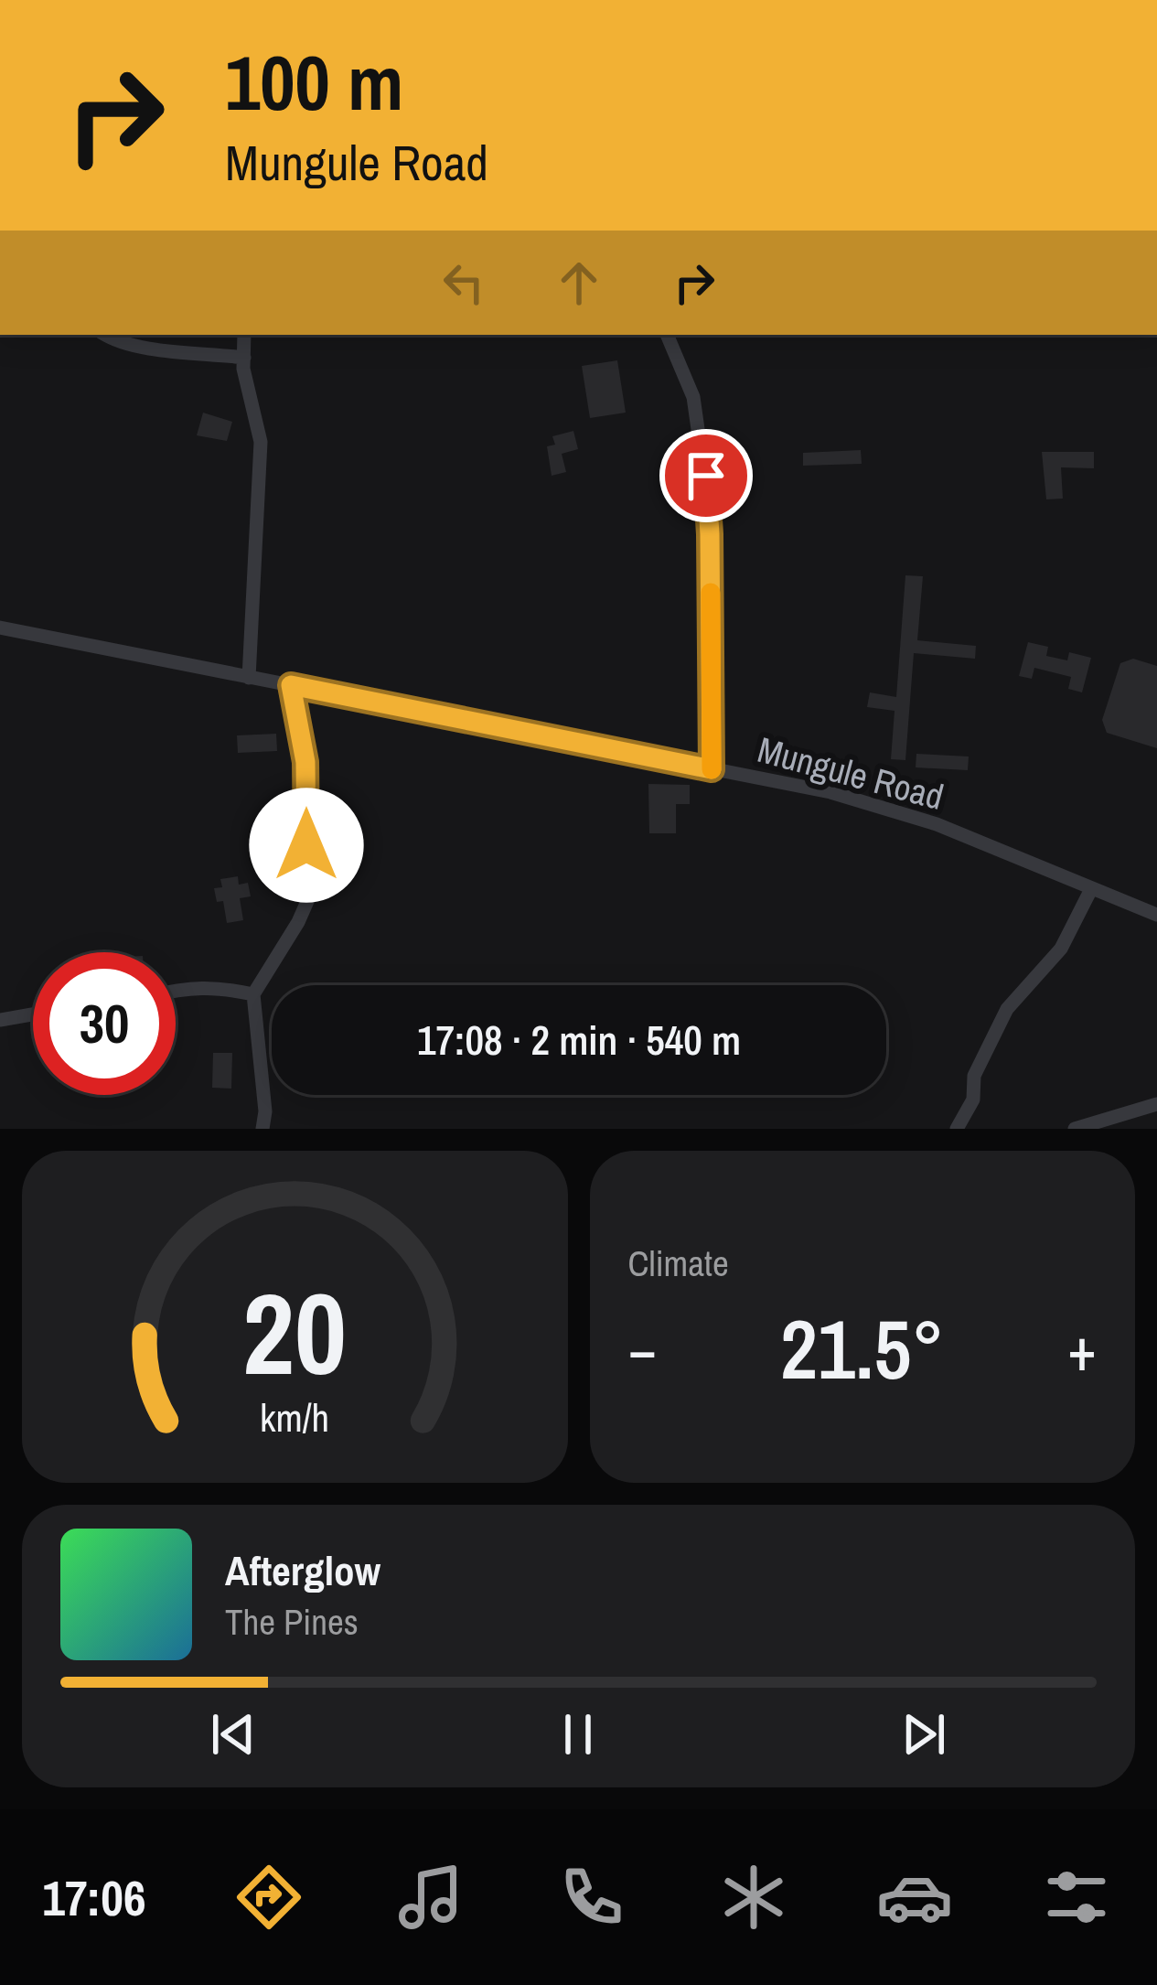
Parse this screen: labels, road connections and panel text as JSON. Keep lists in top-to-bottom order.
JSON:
{
  "streets": {
    "street": ["Mungule Road"]
  },
  "page": {
    "turn": ["100 m", "Mungule Road"],
    "limit": "30",
    "trip": "17:08 · 2 min · 540 m",
    "tile": "Climate",
    "heat": ["−", "21.5°", "+"],
    "song": ["Afterglow", "The Pines"],
    "tabs": "17:06",
    "gauge": ["20", "km/h"]
  }
}
